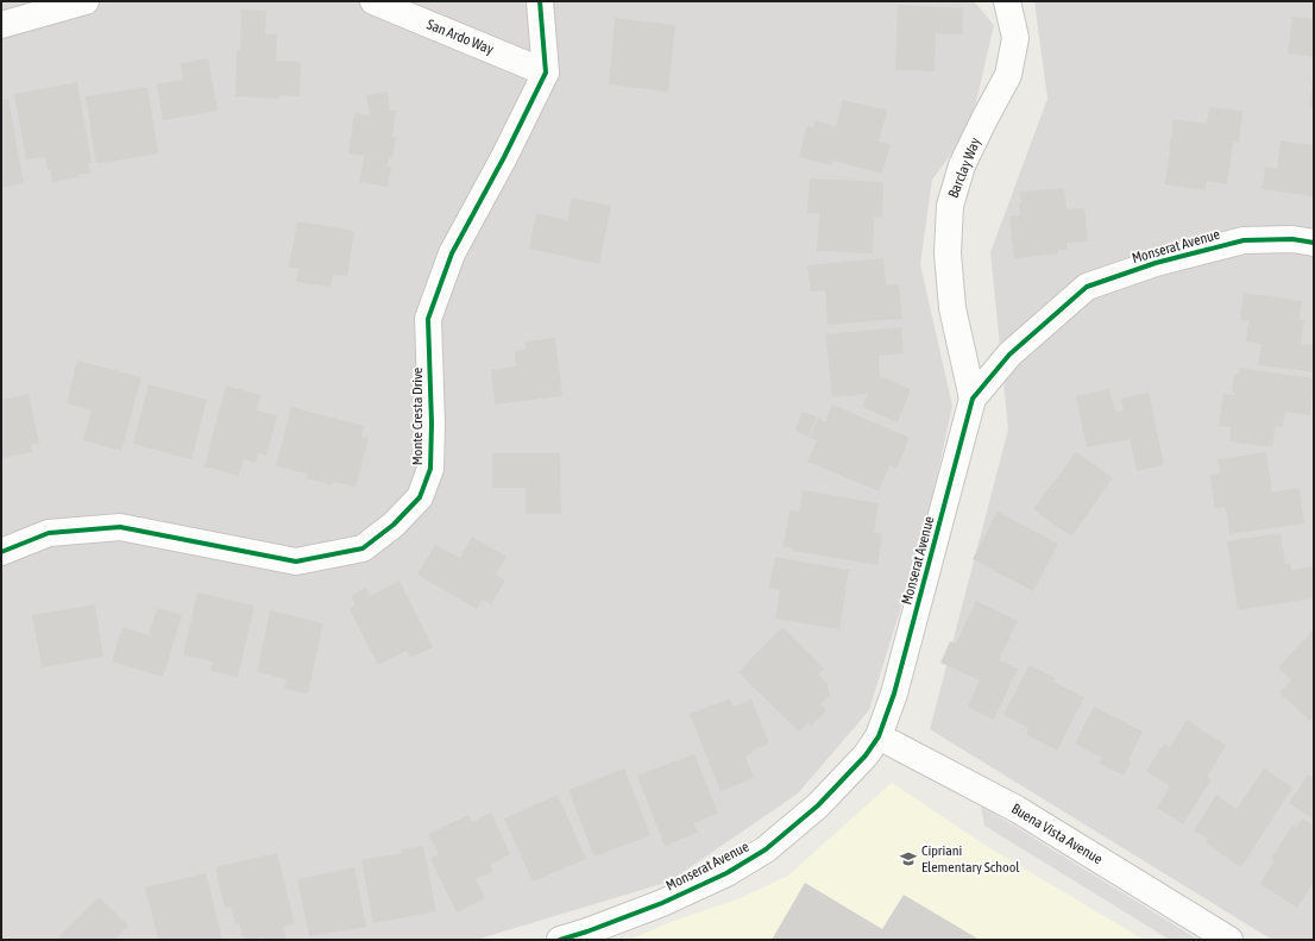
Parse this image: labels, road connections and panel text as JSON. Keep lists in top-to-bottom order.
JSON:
{
  "streets": {
    "street": [
      "San Ardo Way",
      "Barclay Way",
      "Monserat Avenue",
      "Monte Cresta Drive",
      "Buena Vista Avenue"
    ]
  },
  "crossings": [
    ["San Ardo Way", "Monte Cresta Drive"],
    ["Barclay Way", "Monserat Avenue"],
    ["Monserat Avenue", "Buena Vista Avenue"]
  ],
  "places": {
    "school or university": ["Cipriani Elementary School"]
  }
}
